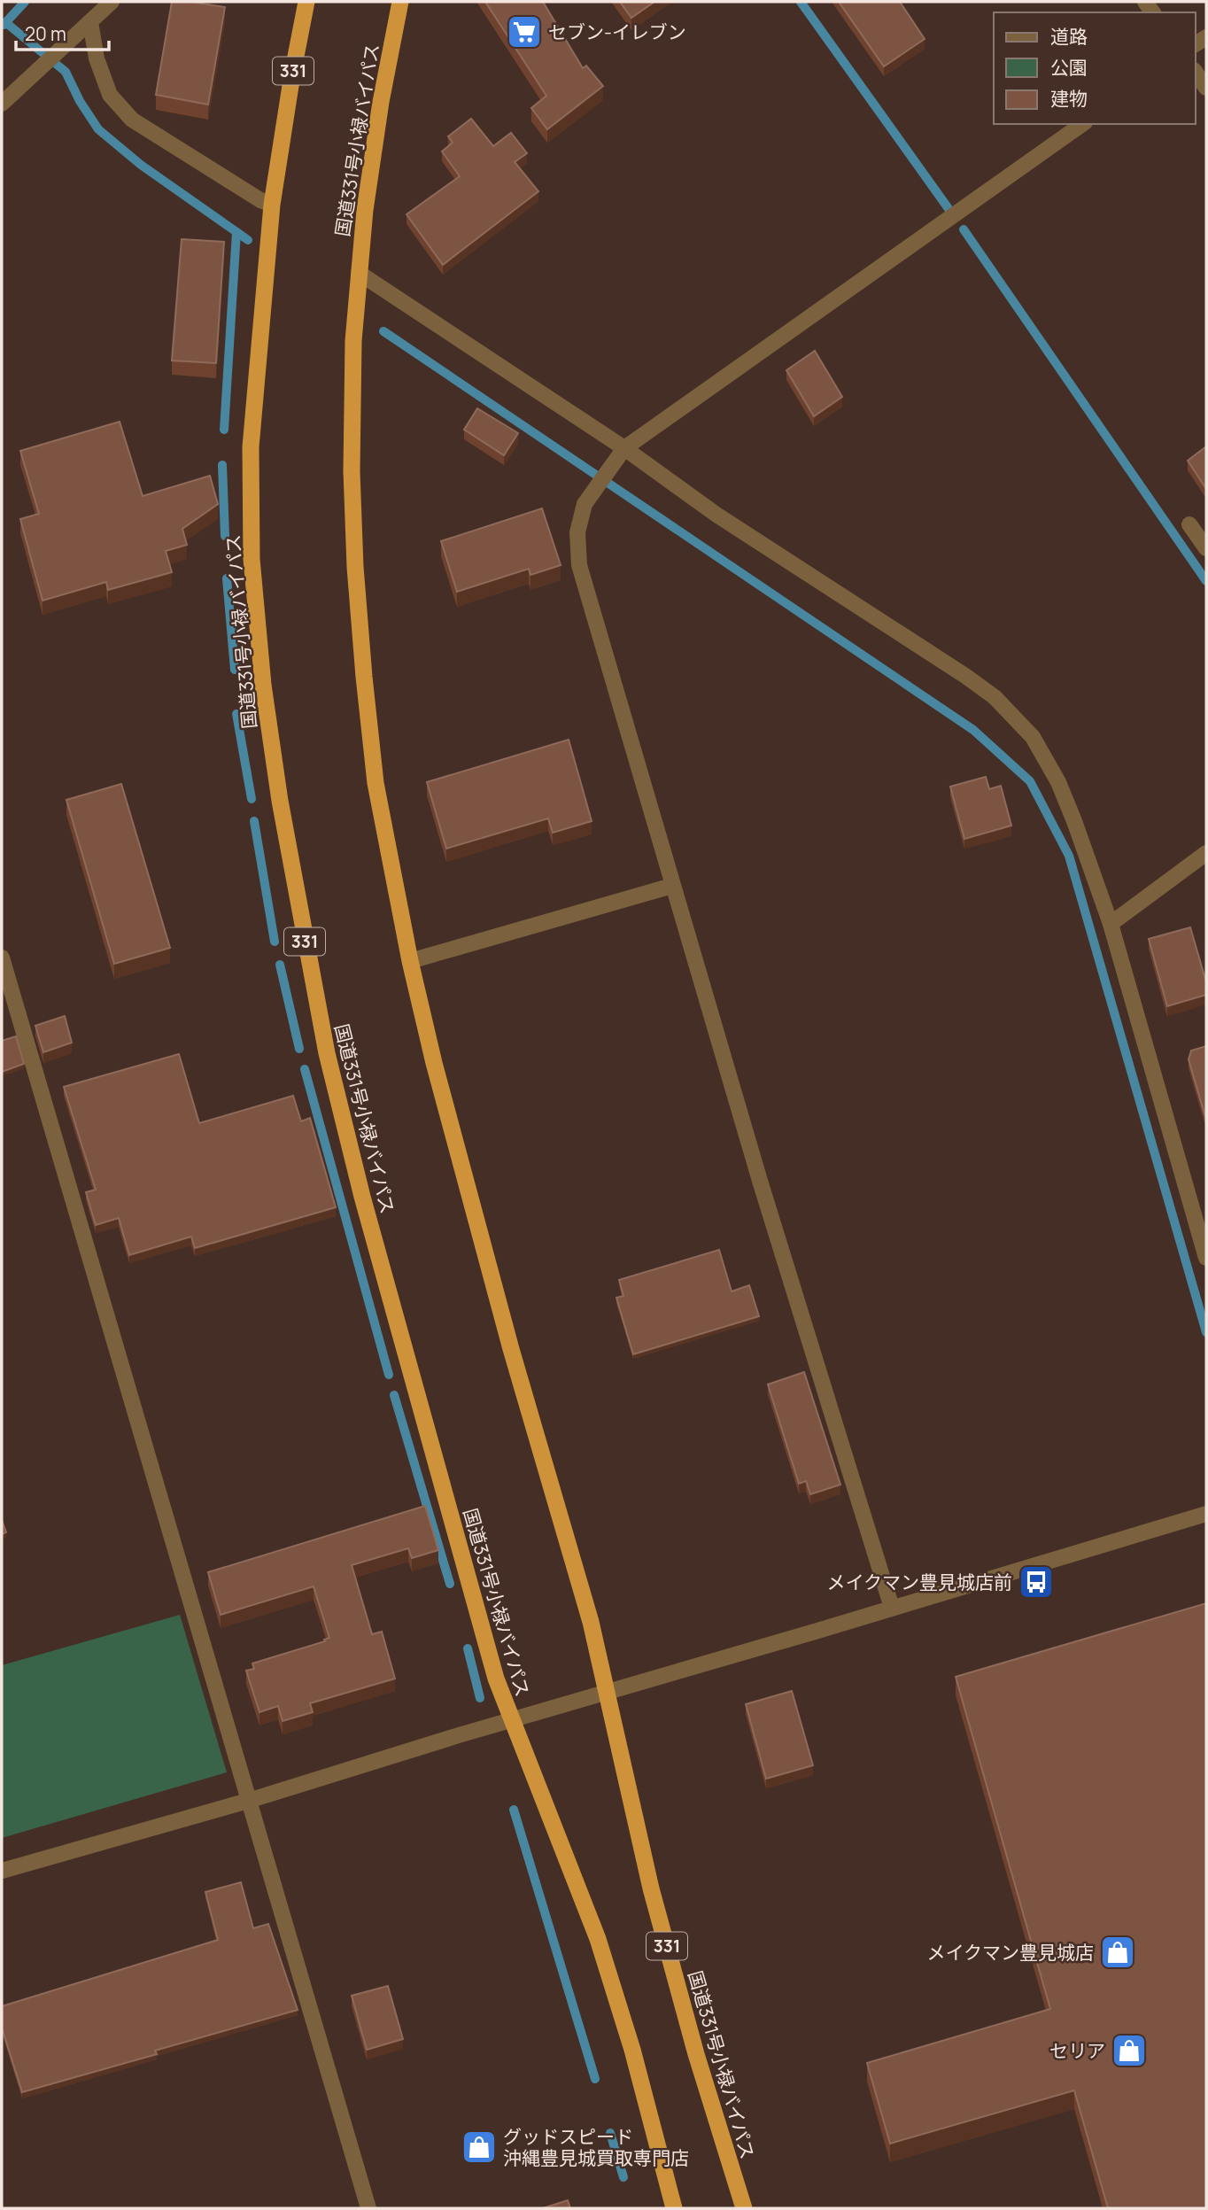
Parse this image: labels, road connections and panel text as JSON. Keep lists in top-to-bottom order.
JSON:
{
  "streets": {
    "highway": ["331", "国道331号小禄バイパス"]
  },
  "places": {
    "supermarket": ["セブン-イレブン"],
    "bus stop": ["メイクマン豊見城店前"],
    "shop": ["メイクマン豊見城店", "セリア", "グッドスピード 沖縄豊見城買取専門店"]
  },
  "legend": ["道路", "公園", "建物"],
  "scale_bar": "20 m"
}
